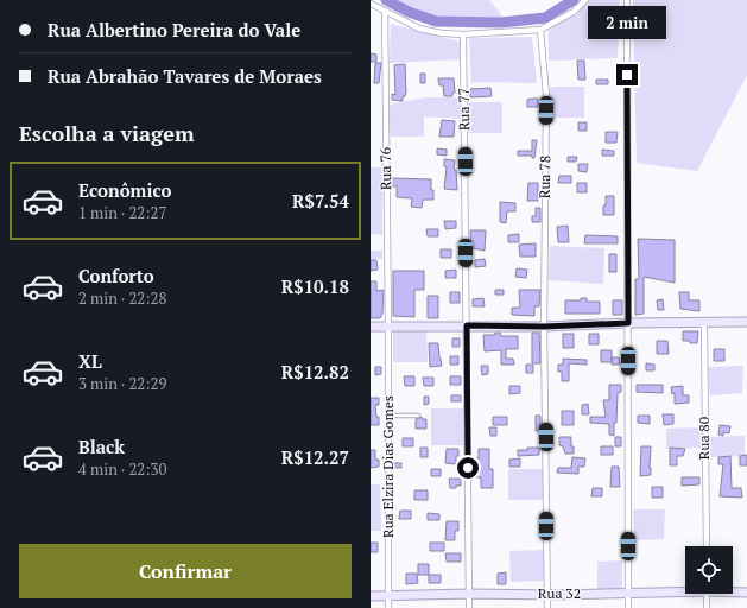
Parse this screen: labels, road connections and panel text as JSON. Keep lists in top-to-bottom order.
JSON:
{
  "streets": {
    "main road": ["Rua 32"],
    "street": [
      "Rua 77",
      "Rua 76",
      "Rua 78",
      "Rua 80",
      "Rua Elzira Dias Gomes"
    ]
  },
  "crossings": [
    ["Rua 77", "Rua 32"],
    ["Rua 76", "Rua Elzira Dias Gomes"],
    ["Rua 78", "Rua 32"],
    ["Rua Elzira Dias Gomes", "Rua 32"]
  ],
  "page": {
    "banner": ["Rua Albertino Pereira do Vale", "Rua Abrahão Tavares de Moraes"],
    "bubble": "2 min",
    "heading": "Escolha a viagem",
    "list": [
      {
        "name": "Econômico",
        "note": "1 min · 22:27",
        "value": "R$7.54"
      },
      {
        "name": "Conforto",
        "note": "2 min · 22:28",
        "value": "R$10.18"
      },
      {
        "name": "XL",
        "note": "3 min · 22:29",
        "value": "R$12.82"
      },
      {
        "name": "Black",
        "note": "4 min · 22:30",
        "value": "R$12.27"
      }
    ],
    "buttons": "Confirmar"
  }
}
